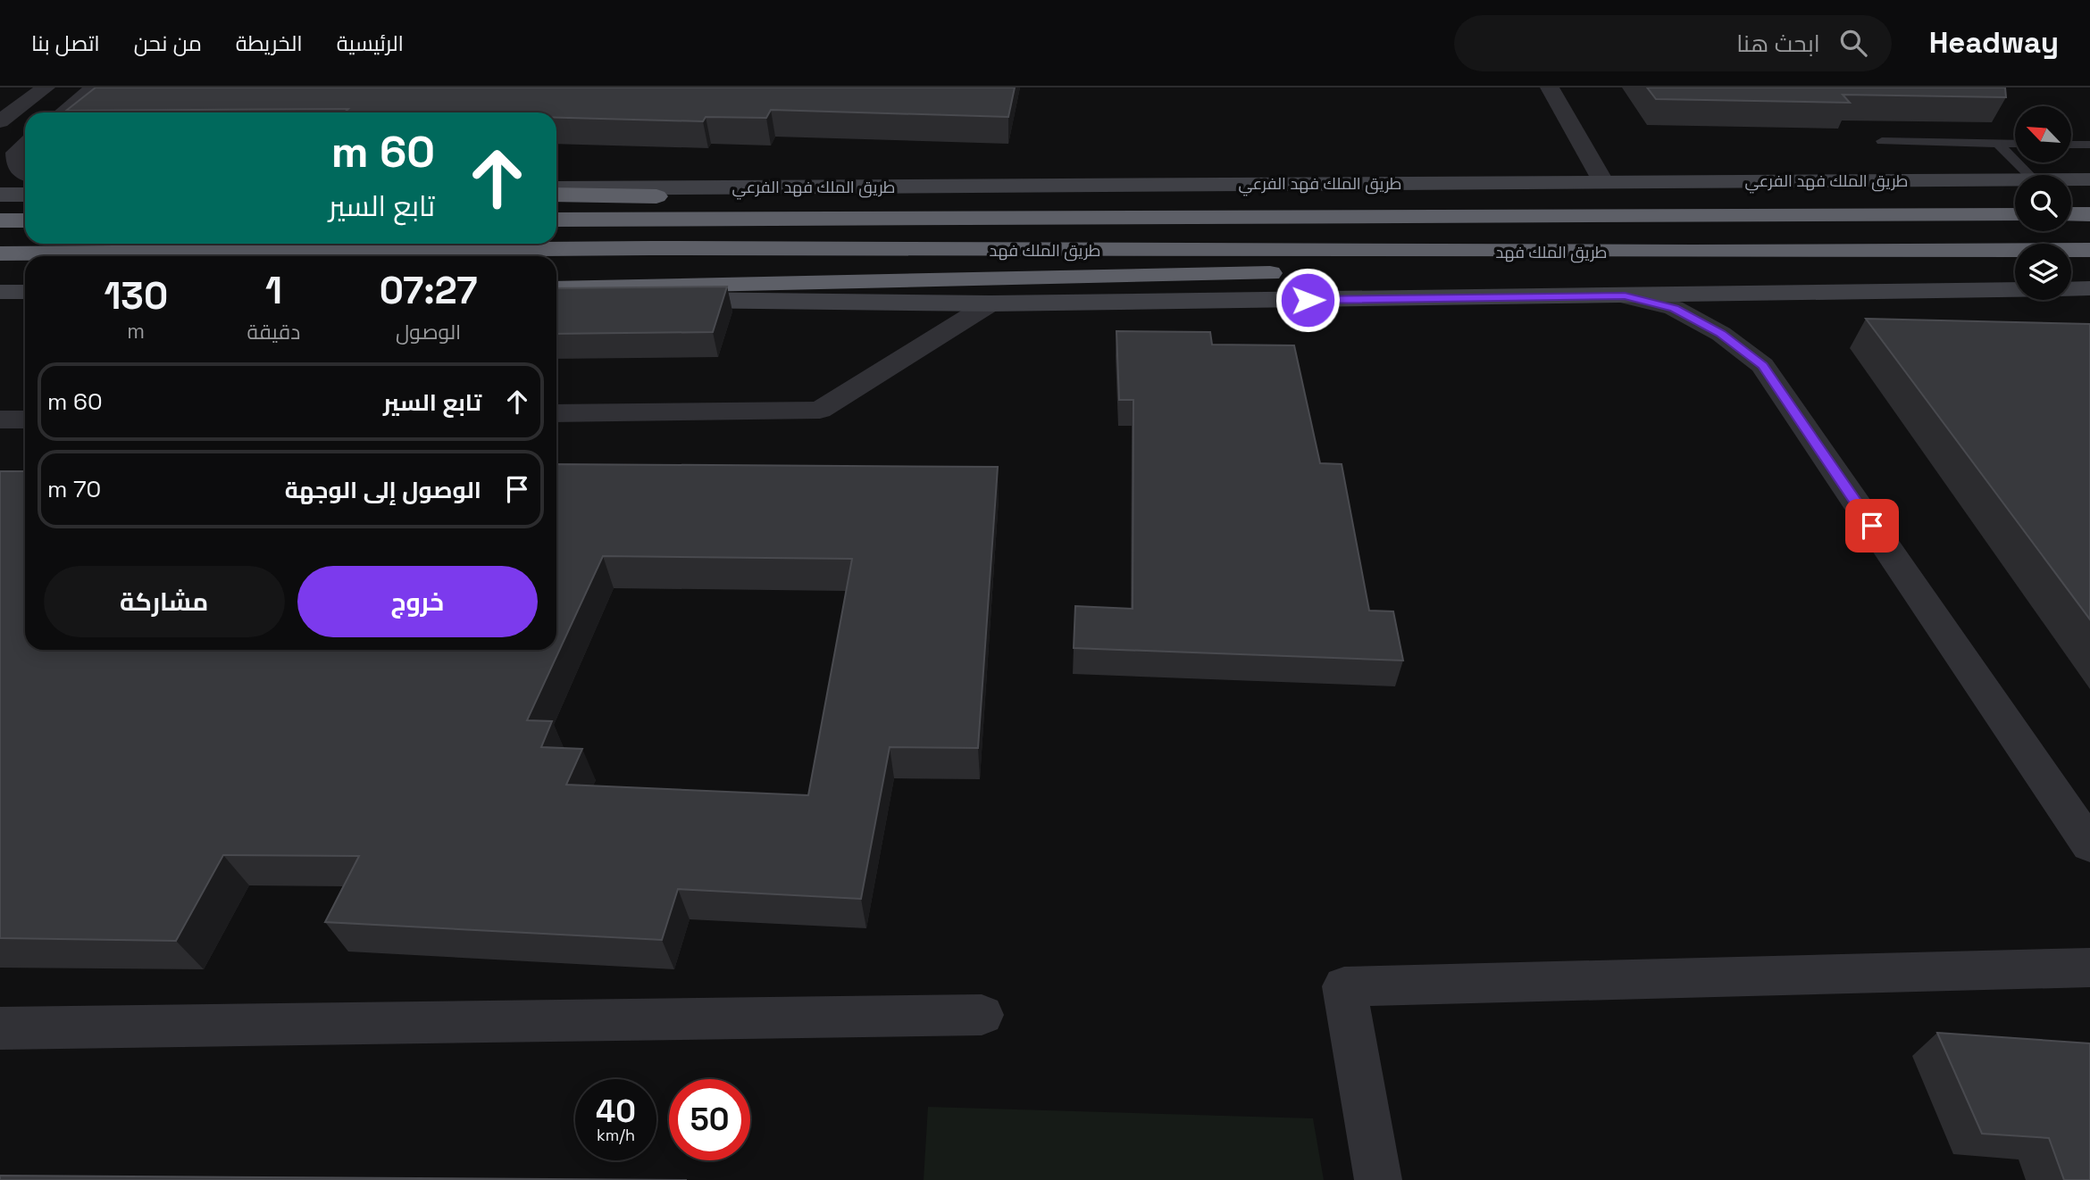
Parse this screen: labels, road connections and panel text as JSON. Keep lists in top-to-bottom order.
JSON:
{
  "streets": {
    "highway": ["طريق الملك فهد"],
    "main road": ["طريق الملك فهد الفرعي"]
  },
  "north": "top left",
  "page": {
    "header": "Headway",
    "search": "ابحث هنا",
    "nav": [
      "الرئيسية",
      "الخريطة",
      "من نحن",
      "اتصل بنا"
    ],
    "turn": ["60 m", "تابع السير"],
    "eta": [
      "07:27",
      "الوصول",
      "1",
      "دقيقة",
      "130",
      "m"
    ],
    "list": [
      {
        "name": "تابع السير",
        "value": "60 m"
      },
      {
        "name": "الوصول إلى الوجهة",
        "value": "70 m"
      }
    ],
    "buttons": ["خروج", "مشاركة"],
    "speed": "40 km/h",
    "limit": "50"
  }
}
